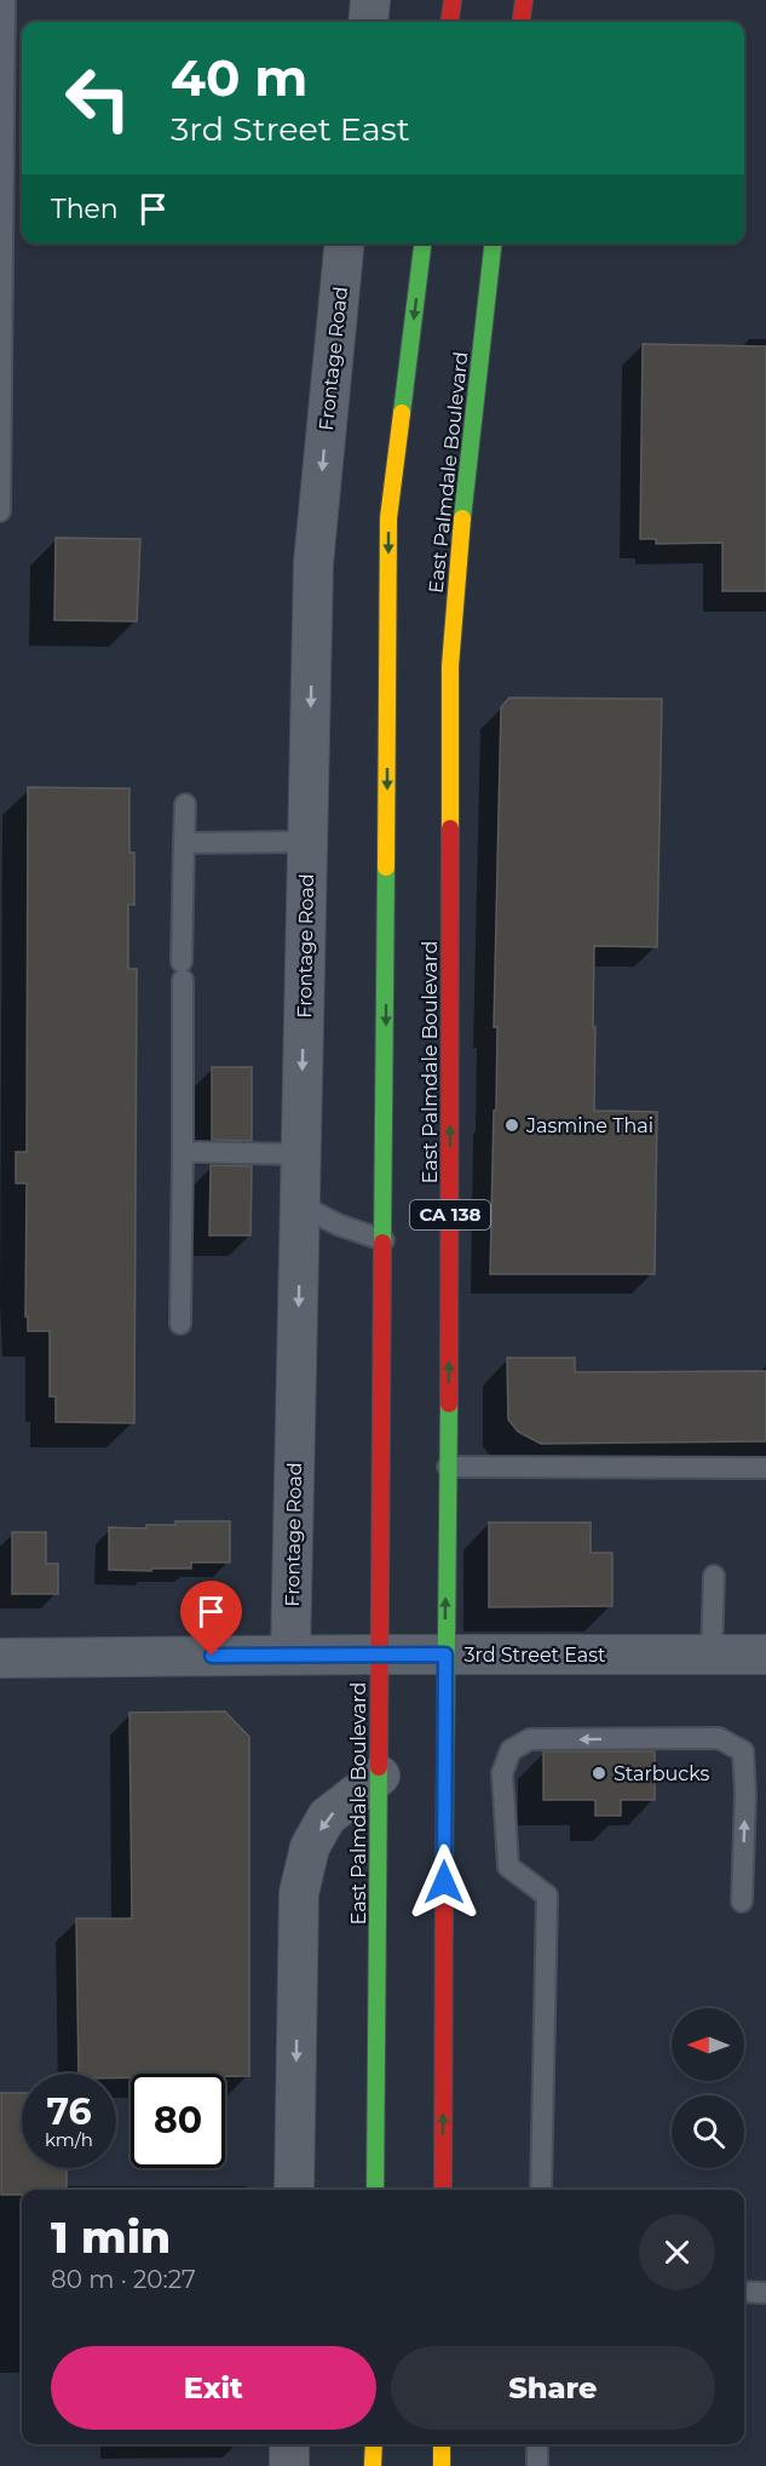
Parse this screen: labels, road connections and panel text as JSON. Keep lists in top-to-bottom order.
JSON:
{
  "streets": {
    "highway": ["East Palmdale Boulevard", "CA 138"],
    "street": ["Frontage Road", "3rd Street East"]
  },
  "crossings": [
    ["Frontage Road", "3rd Street East"],
    ["East Palmdale Boulevard", "3rd Street East"]
  ],
  "one_way": ["Frontage Road"],
  "places": ["Jasmine Thai", "Starbucks"],
  "north": "left",
  "page": {
    "turn": ["40 m", "3rd Street East"],
    "then": "Then",
    "speed": "76 km/h",
    "limit": "80",
    "heading": ["1 min", "80 m · 20:27"],
    "buttons": ["Exit", "Share"]
  }
}
